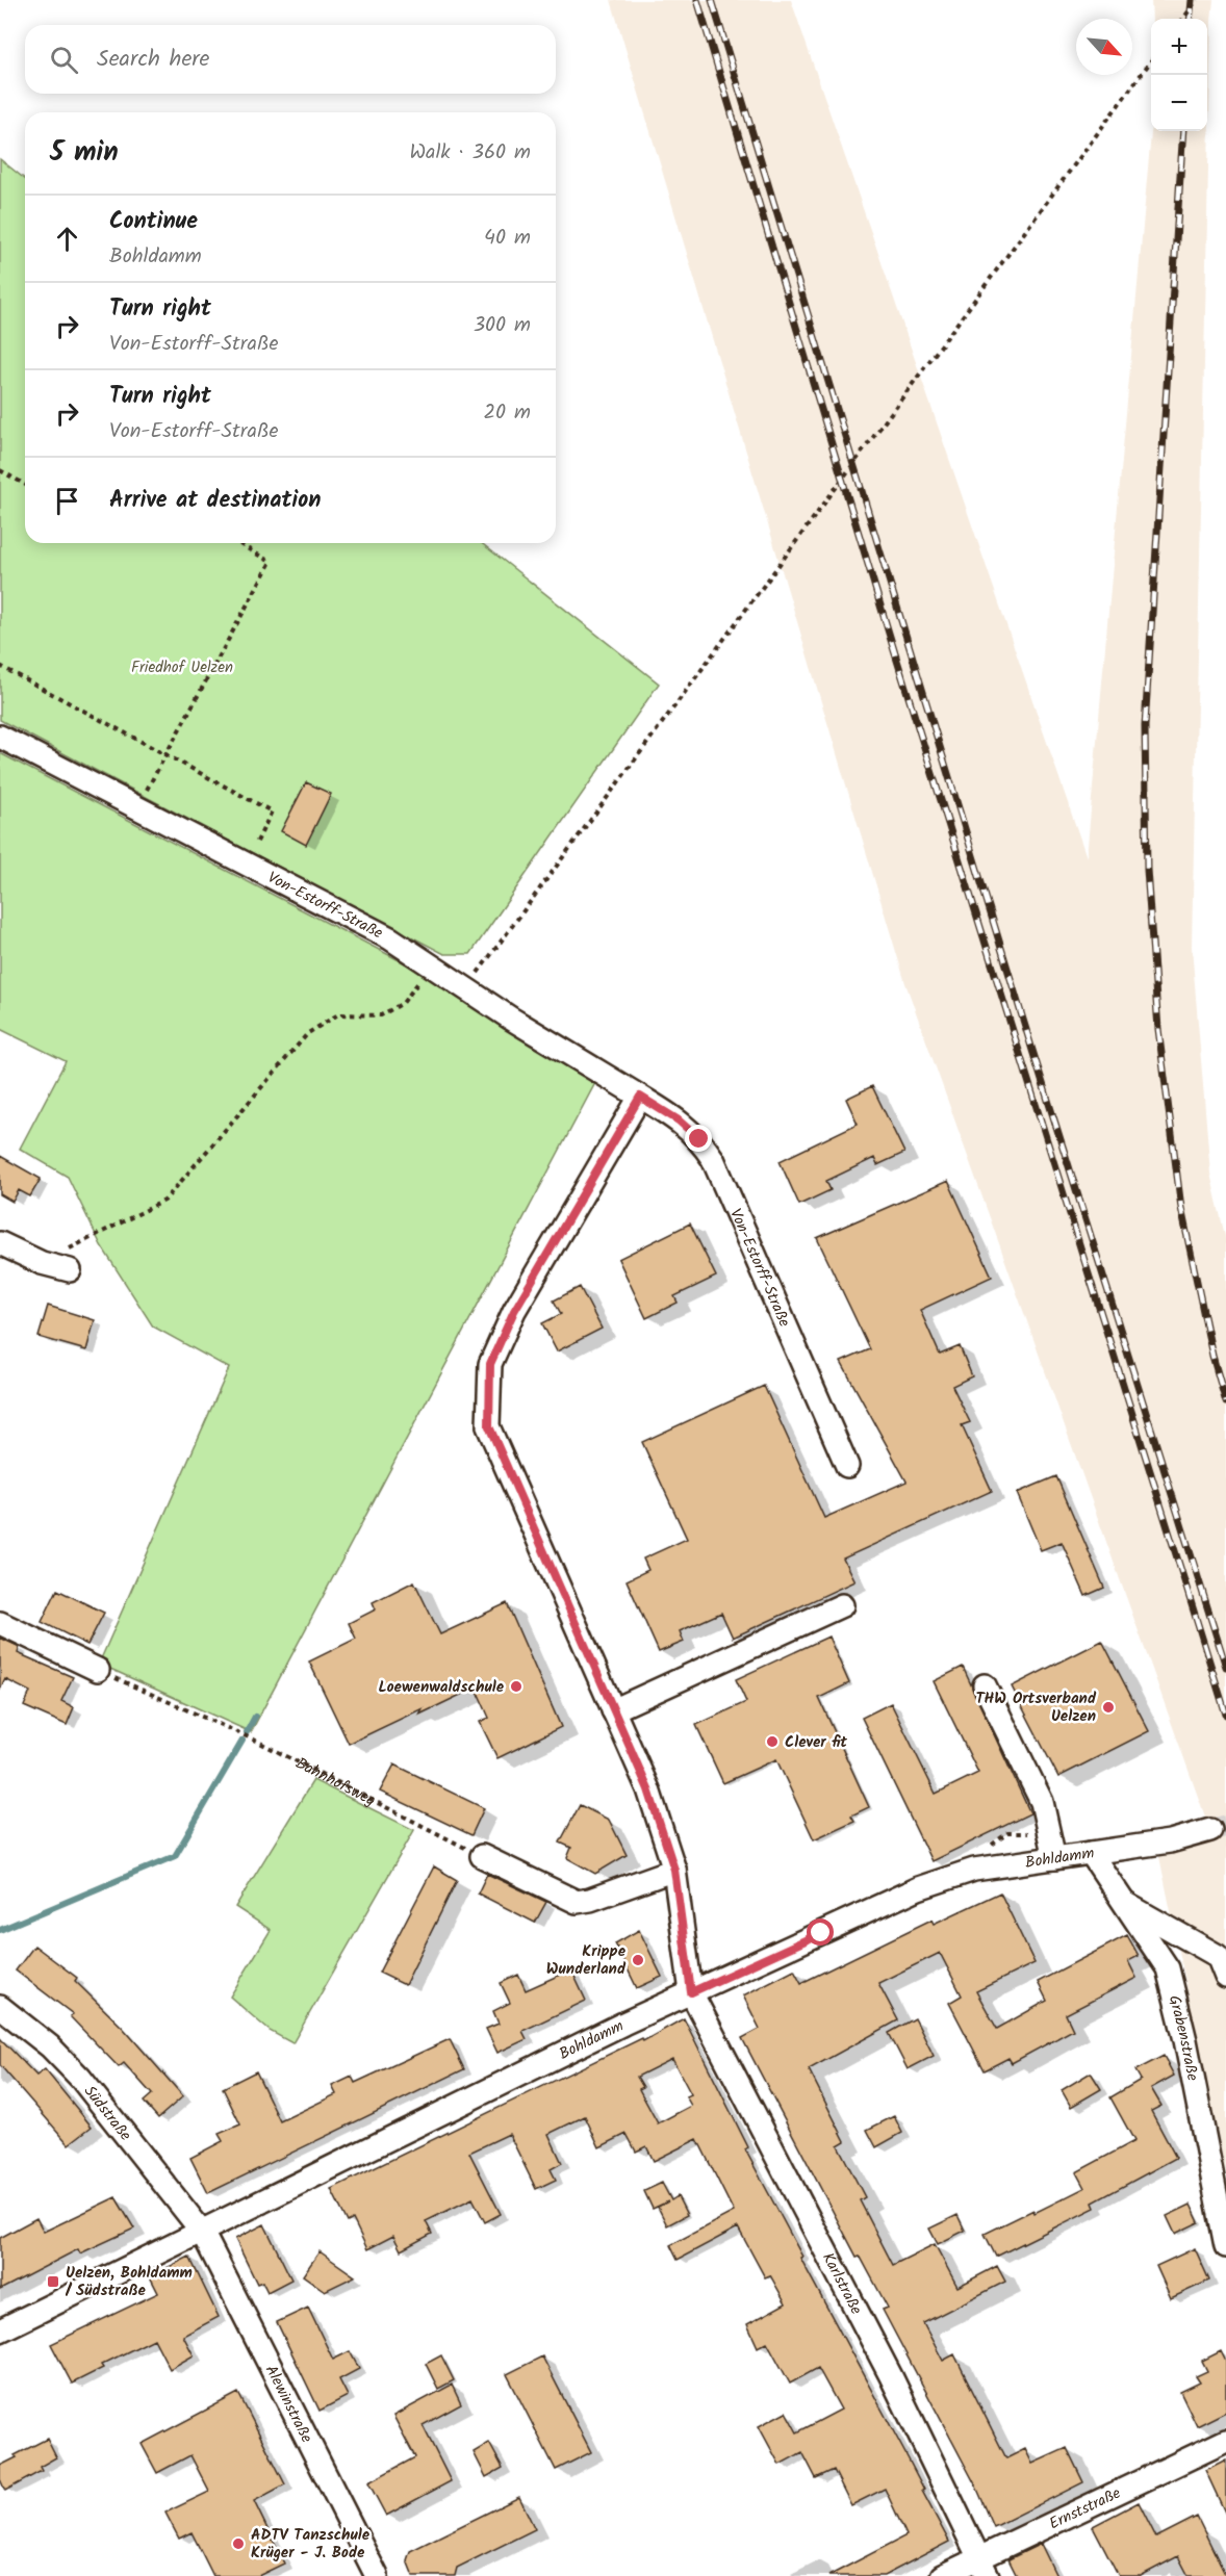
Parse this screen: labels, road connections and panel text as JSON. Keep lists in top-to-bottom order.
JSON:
{
  "streets": {
    "street": [
      "Von-Estorff-Straße",
      "Bohldamm",
      "Grabenstraße",
      "Südstraße",
      "Karlstraße",
      "Alewinstraße",
      "Ernststraße"
    ],
    "path": ["Bahnhofsweg"]
  },
  "crossings": [
    ["Bohldamm", "Grabenstraße"],
    ["Bohldamm", "Südstraße"],
    ["Bohldamm", "Karlstraße"],
    ["Bohldamm", "Alewinstraße"],
    ["Südstraße", "Alewinstraße"],
    ["Karlstraße", "Ernststraße"]
  ],
  "parks": ["Friedhof Uelzen"],
  "places": {
    "other": [
      "Loewenwaldschule",
      "THW Ortsverband Uelzen",
      "Clever fit",
      "Krippe Wunderland",
      "ADTV Tanzschule Krüger - J. Bode"
    ],
    "transit": ["Uelzen, Bohldamm / Südstraße"]
  },
  "north": "bottom right",
  "page": {
    "map_buttons": ["+", "−"],
    "search": "Search here",
    "heading": ["5 min", "Walk · 360 m"],
    "list": [
      ["Continue", "Bohldamm", "40 m"],
      ["Turn right", "Von-Estorff-Straße", "300 m"],
      ["Turn right", "Von-Estorff-Straße", "20 m"],
      "Arrive at destination"
    ]
  }
}
